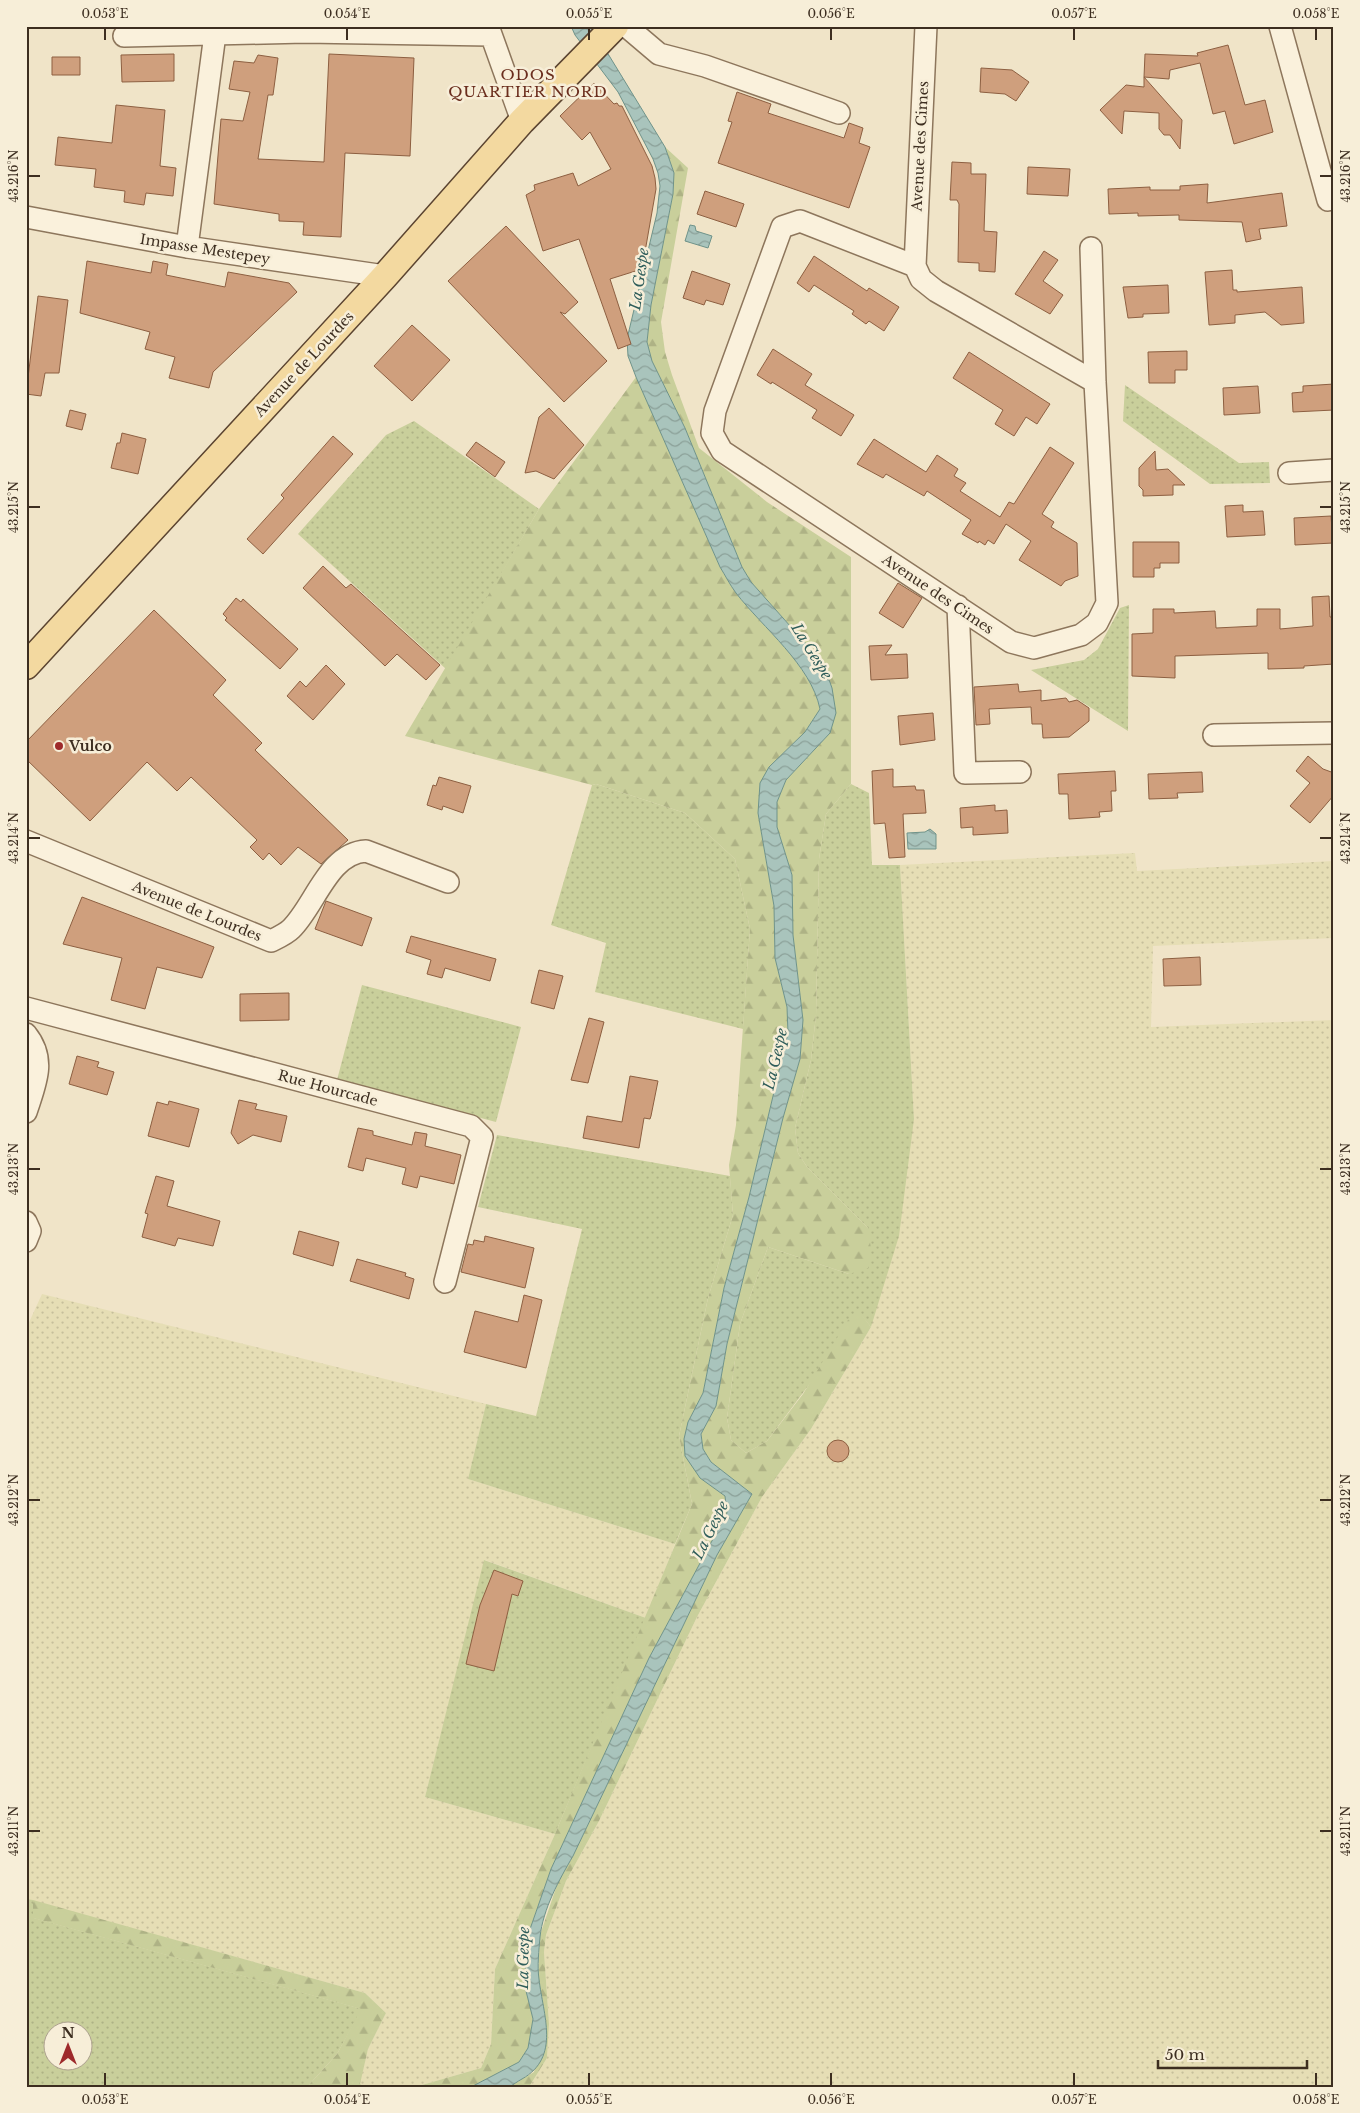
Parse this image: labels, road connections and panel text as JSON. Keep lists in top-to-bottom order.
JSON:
{
  "streets": {
    "main road": ["Avenue de Lourdes"],
    "street": ["Avenue des Cimes", "Impasse Mestepey", "Rue Hourcade"]
  },
  "crossings": [
    ["Impasse Mestepey", "Avenue de Lourdes"]
  ],
  "districts": ["ODOS QUARTIER NORD"],
  "water": ["La Gespe"],
  "places": ["Vulco"],
  "scale_bar": "50 m",
  "north": "top",
  "coordinates": [
    "0.053°E",
    "0.054°E",
    "0.055°E",
    "0.056°E",
    "0.057°E",
    "0.058°E",
    "43.216°N",
    "43.215°N",
    "43.214°N",
    "43.213°N",
    "43.212°N",
    "43.211°N"
  ]
}
